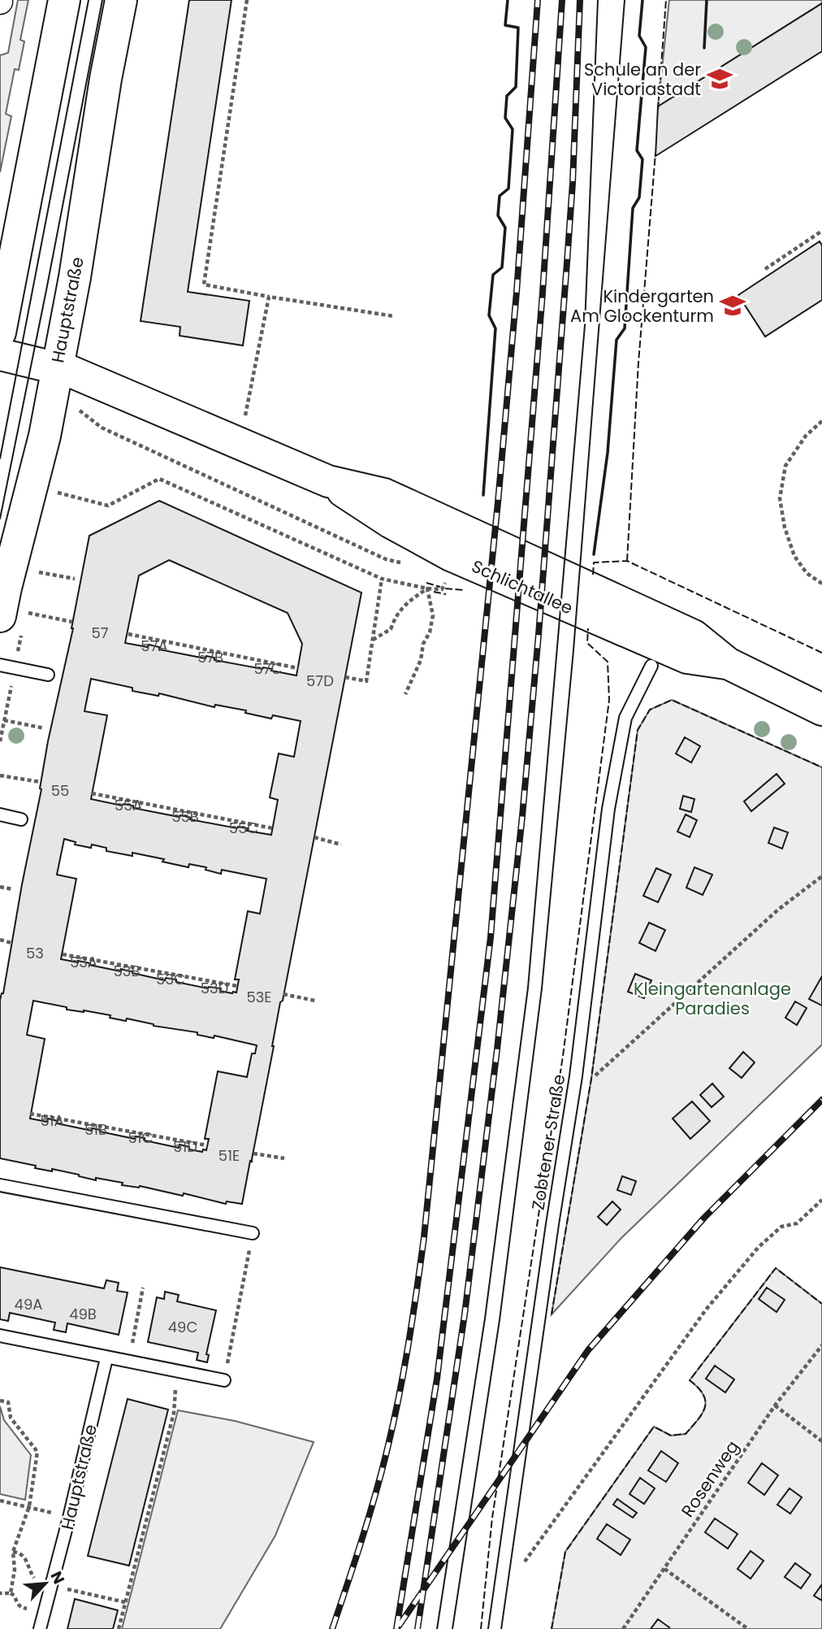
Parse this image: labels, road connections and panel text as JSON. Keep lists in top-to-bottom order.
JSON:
{
  "streets": {
    "main road": ["Hauptstraße", "Schlichtallee"],
    "lane": ["Zobtener Straße"],
    "path": ["Rosenweg"]
  },
  "crossings": [
    ["Hauptstraße", "Schlichtallee"]
  ],
  "parks": ["Kleingartenanlage Paradies"],
  "places": {
    "school or university": ["Schule an der Victoriastadt", "Kindergarten Am Glockenturm"]
  },
  "house_numbers": [
    "57",
    "57A",
    "57B",
    "57C",
    "57D",
    "55",
    "55A",
    "55B",
    "55C",
    "53",
    "53A",
    "53B",
    "53C",
    "53D",
    "53E",
    "51A",
    "51B",
    "51C",
    "51D",
    "51E",
    "49A",
    "49B",
    "49C"
  ],
  "north": "top right"
}
